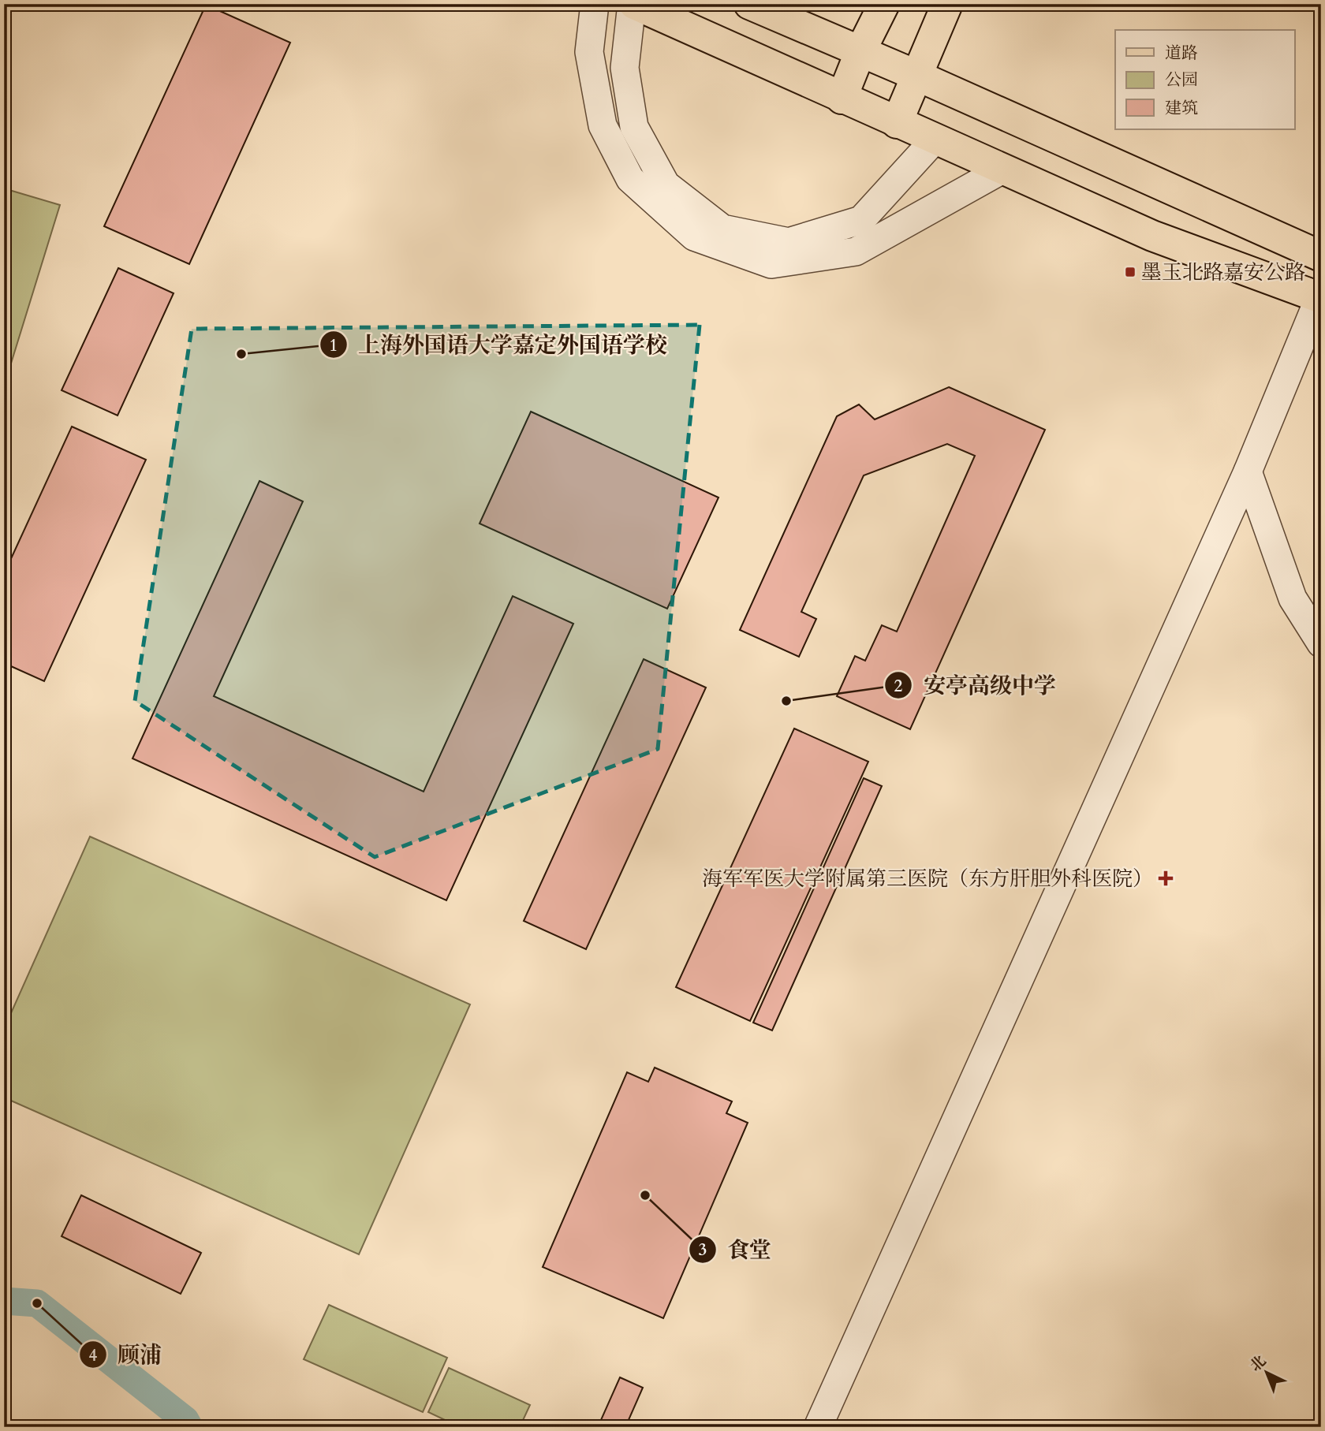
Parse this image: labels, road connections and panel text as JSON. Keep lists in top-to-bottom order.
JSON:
{
  "places": {
    "transit": ["墨玉北路嘉安公路"],
    "other": [
      "上海外国语大学嘉定外国语学校",
      "安亭高级中学",
      "食堂",
      "顾浦"
    ],
    "health": ["海军军医大学附属第三医院（东方肝胆外科医院）"]
  },
  "legend": ["道路", "公园", "建筑"],
  "north": "top left"
}
